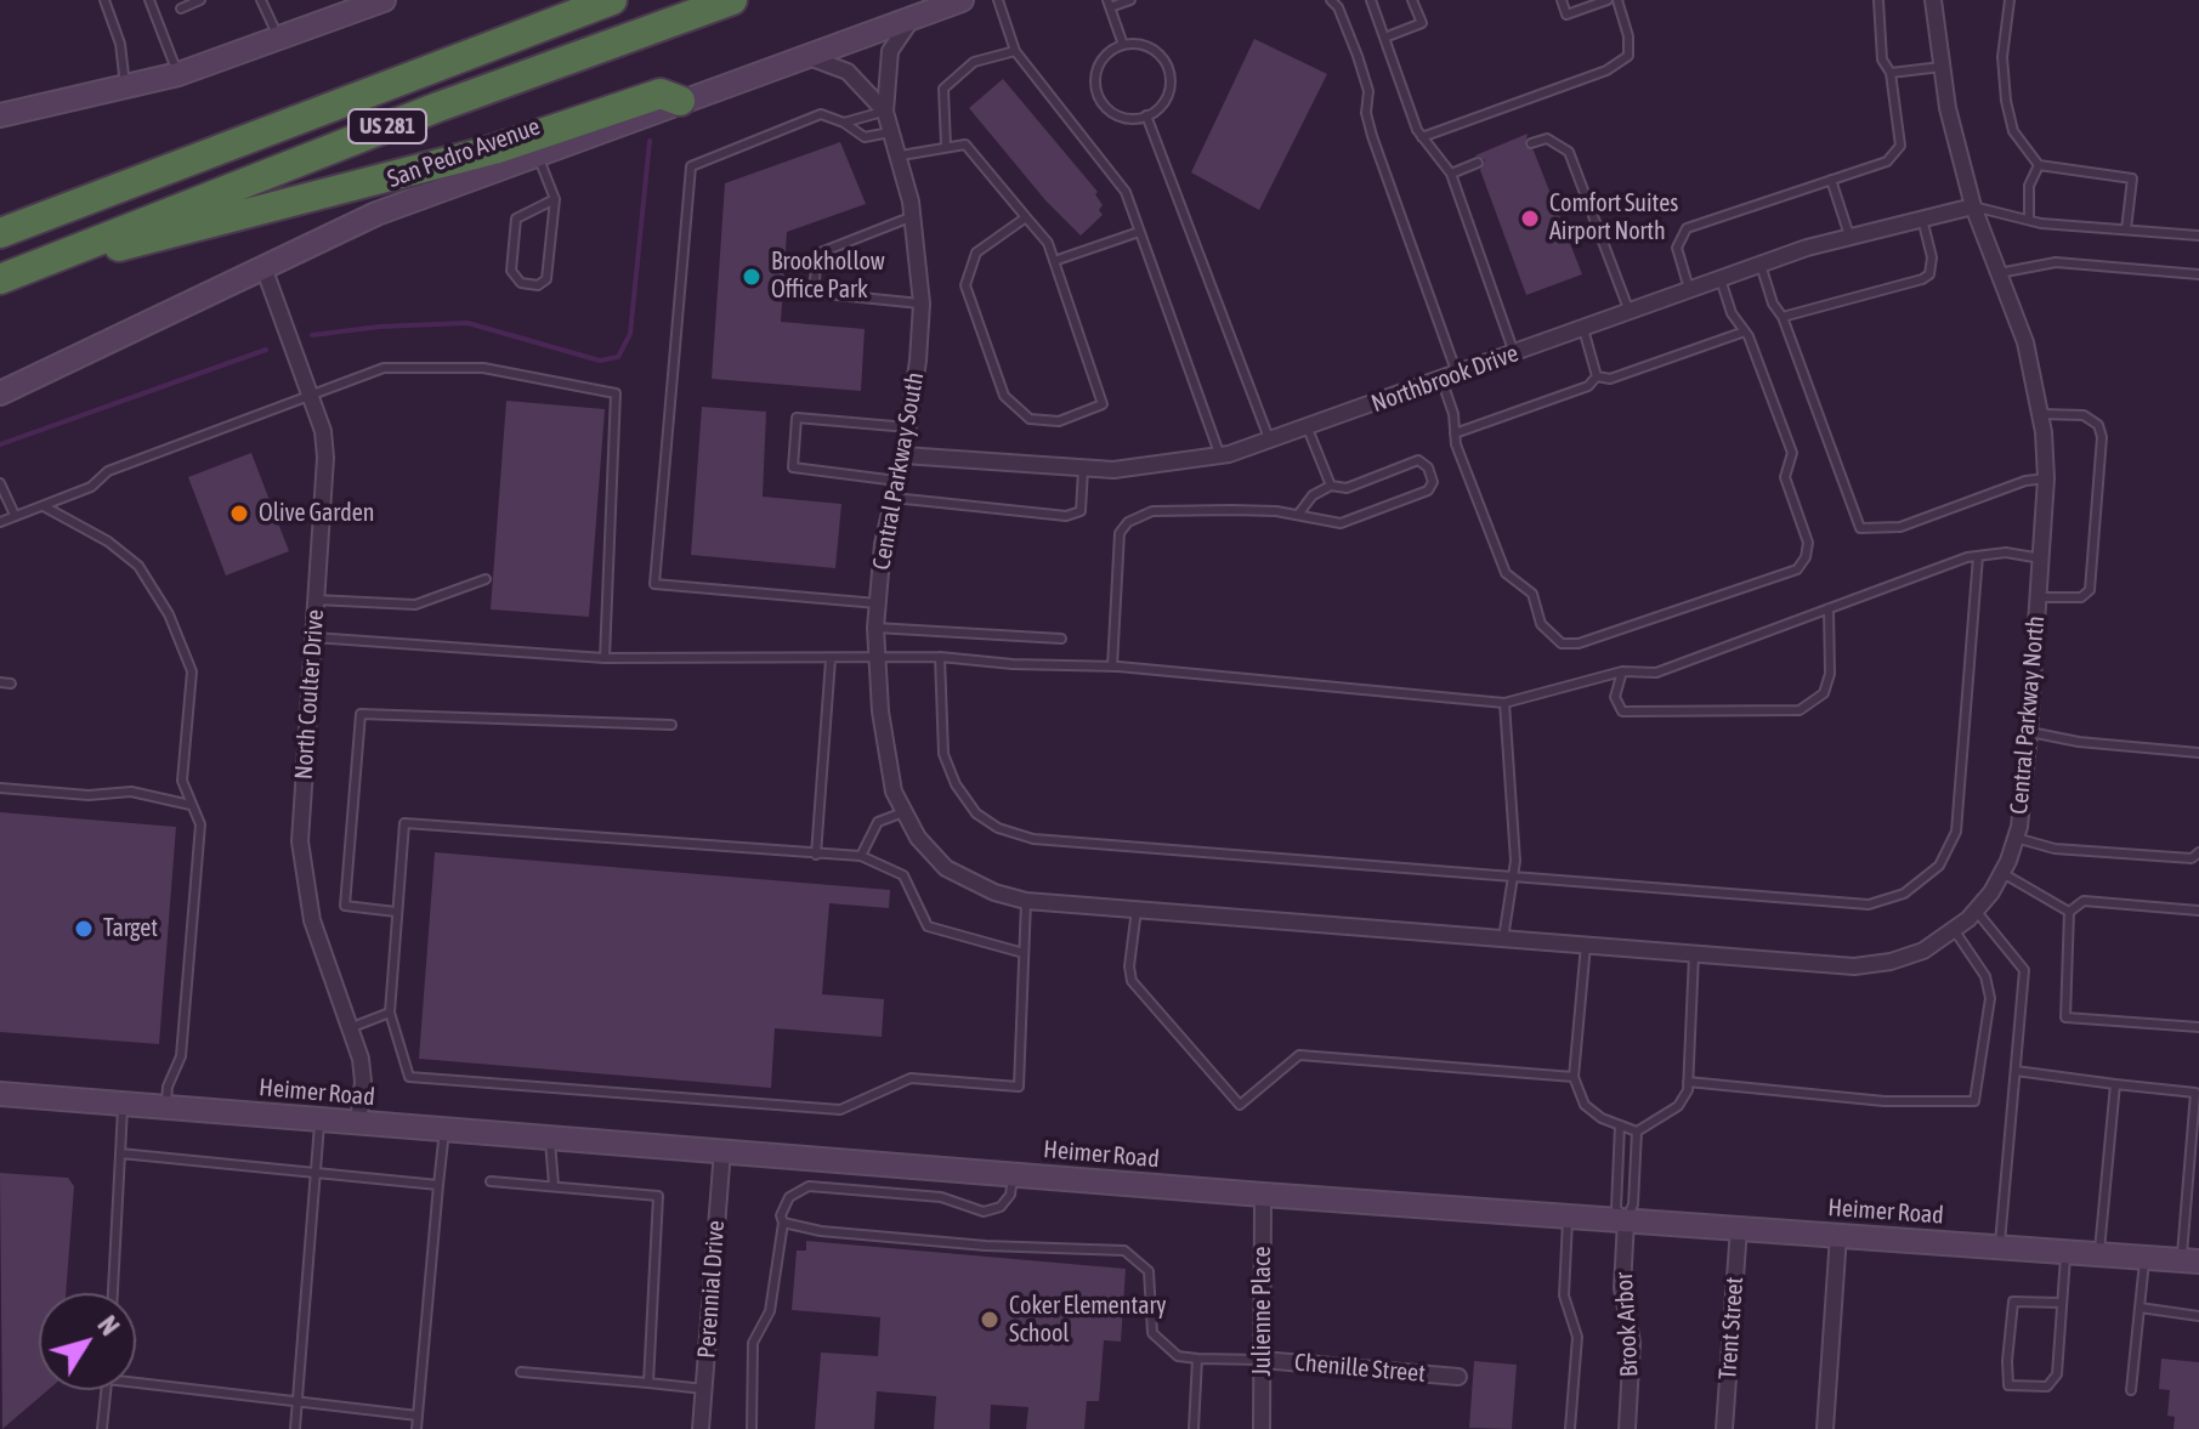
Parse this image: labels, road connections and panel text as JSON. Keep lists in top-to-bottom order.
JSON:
{
  "streets": {
    "highway": ["US 281"],
    "street": [
      "San Pedro Avenue",
      "Northbrook Drive",
      "Central Parkway South",
      "North Coulter Drive",
      "Central Parkway North",
      "Heimer Road",
      "Perennial Drive",
      "Julienne Place",
      "Brook Arbor",
      "Trent Street",
      "Chenille Street"
    ]
  },
  "crossings": [
    ["San Pedro Avenue", "Central Parkway South"],
    ["San Pedro Avenue", "North Coulter Drive"],
    ["Northbrook Drive", "Central Parkway South"],
    ["Northbrook Drive", "Central Parkway North"],
    ["Central Parkway South", "Central Parkway North"],
    ["North Coulter Drive", "Heimer Road"],
    ["Heimer Road", "Perennial Drive"],
    ["Heimer Road", "Julienne Place"],
    ["Heimer Road", "Brook Arbor"],
    ["Heimer Road", "Trent Street"],
    ["Julienne Place", "Chenille Street"]
  ],
  "places": [
    "Comfort Suites Airport North",
    "Brookhollow Office Park",
    "Olive Garden",
    "Target",
    "Coker Elementary School"
  ],
  "north": "top right"
}
